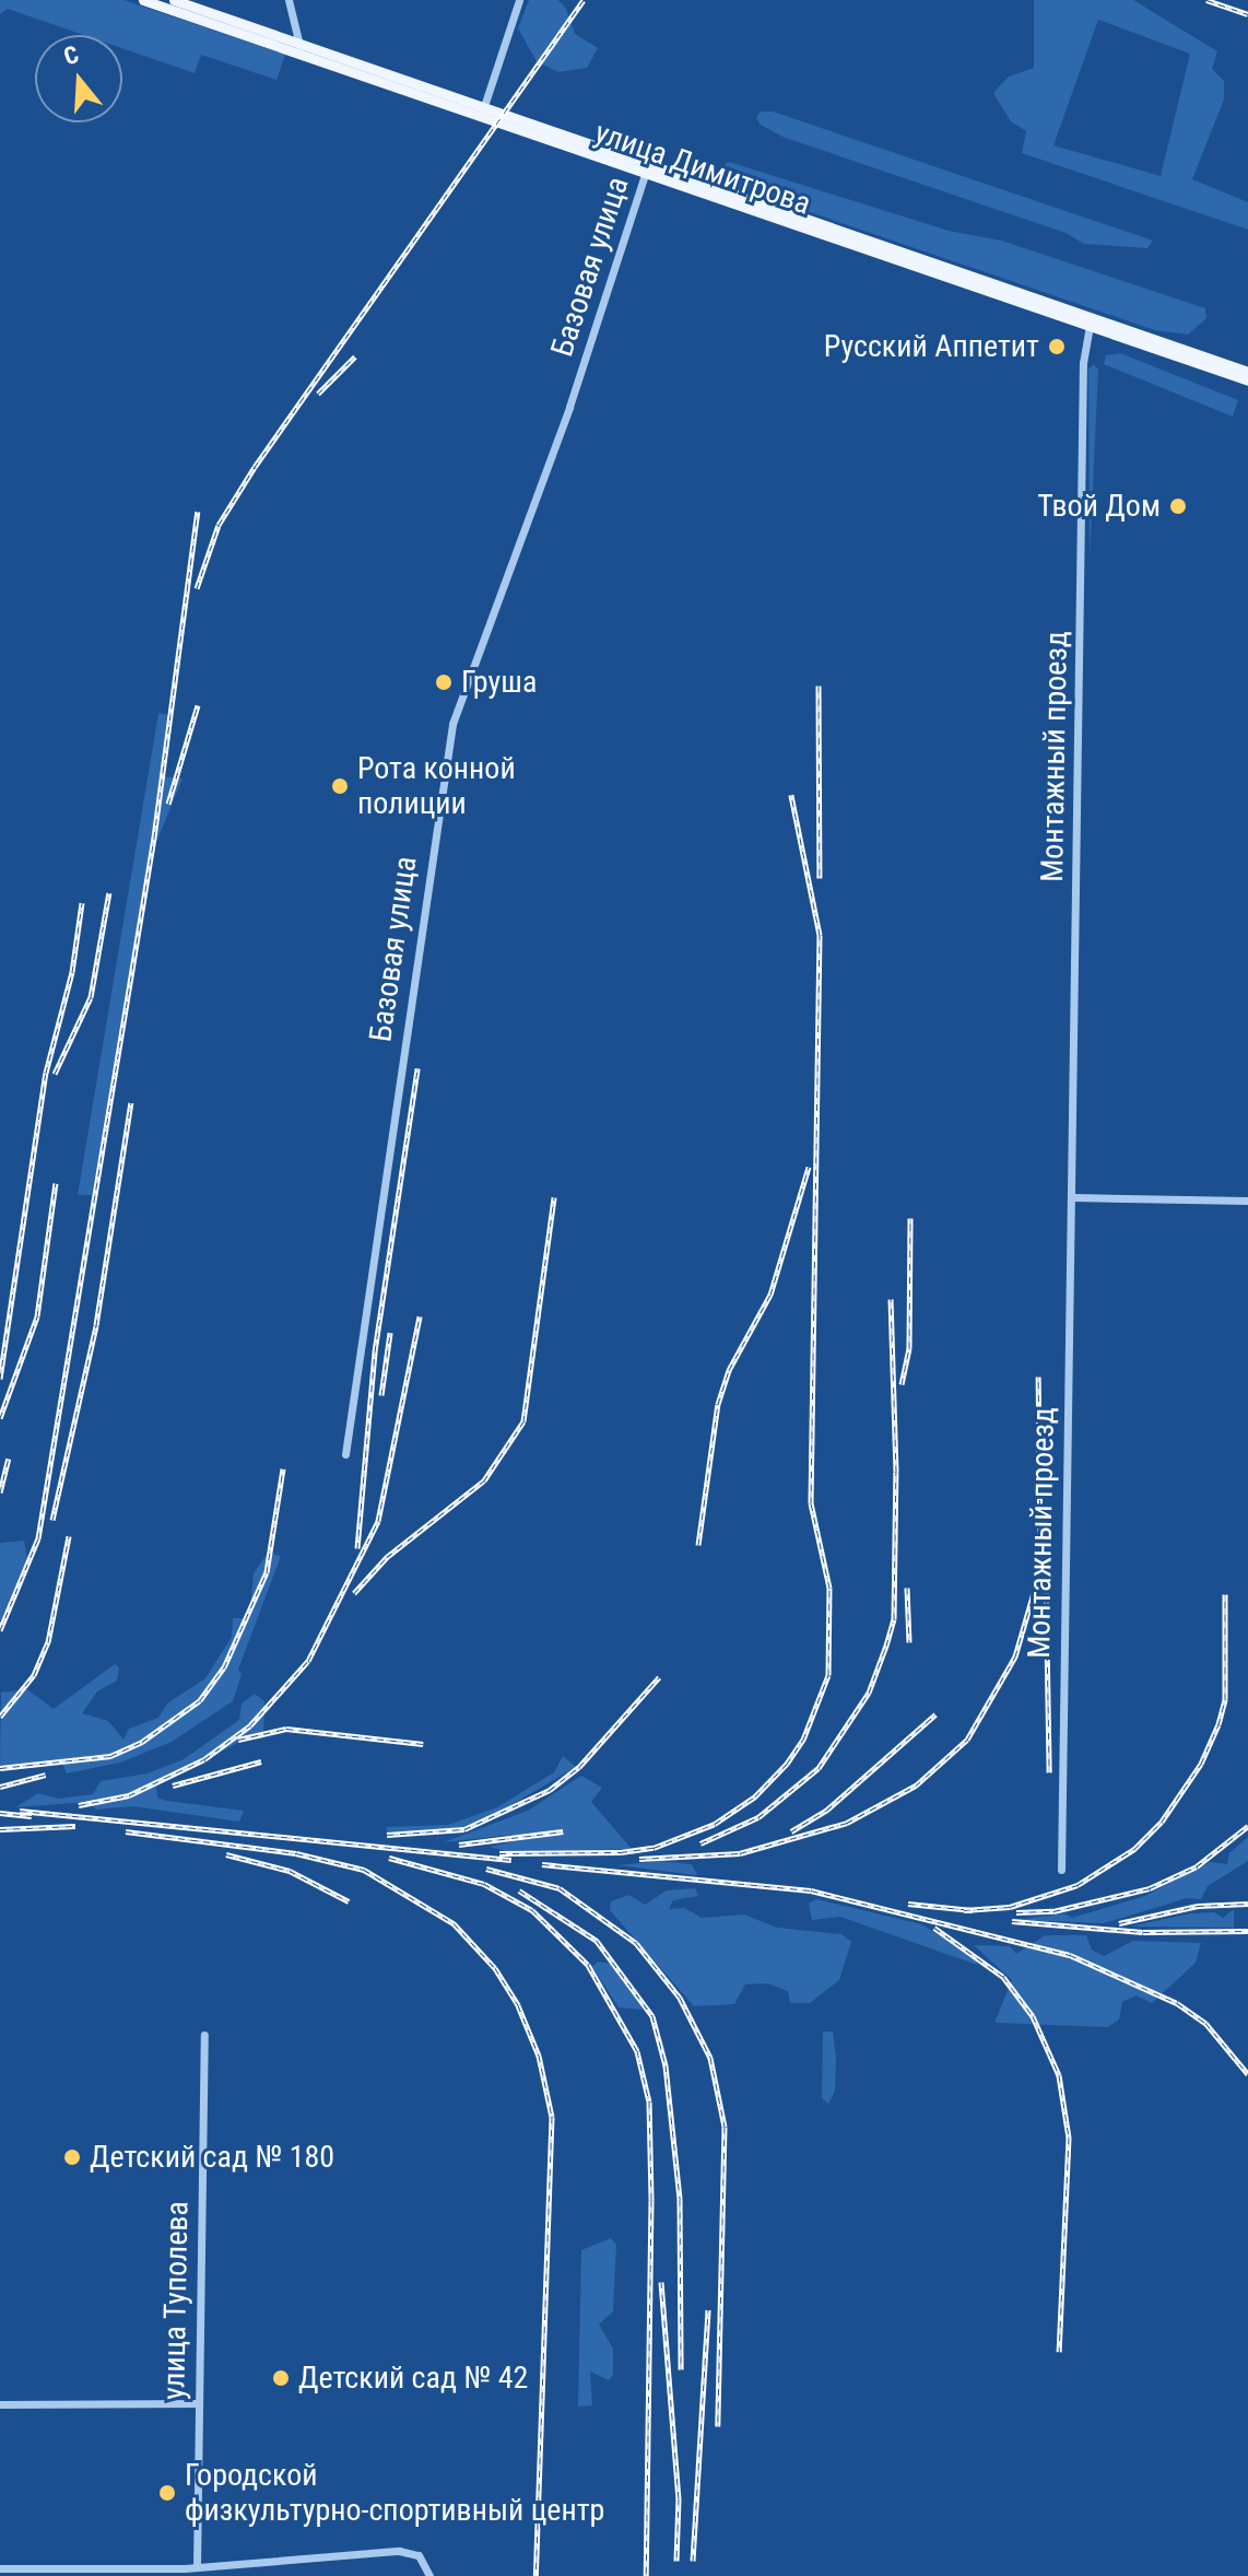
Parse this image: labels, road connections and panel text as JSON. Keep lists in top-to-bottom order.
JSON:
{
  "streets": {
    "main road": ["улица Димитрова"],
    "street": ["Базовая улица", "Монтажный проезд", "улица Туполева"]
  },
  "crossings": [
    ["улица Димитрова", "Базовая улица"],
    ["улица Димитрова", "Монтажный проезд"]
  ],
  "places": [
    "Русский Аппетит",
    "Твой Дом",
    "Груша",
    "Рота конной полиции",
    "Детский сад № 180",
    "Детский сад № 42",
    "Городской физкультурно-спортивный центр"
  ],
  "north": "top"
}
